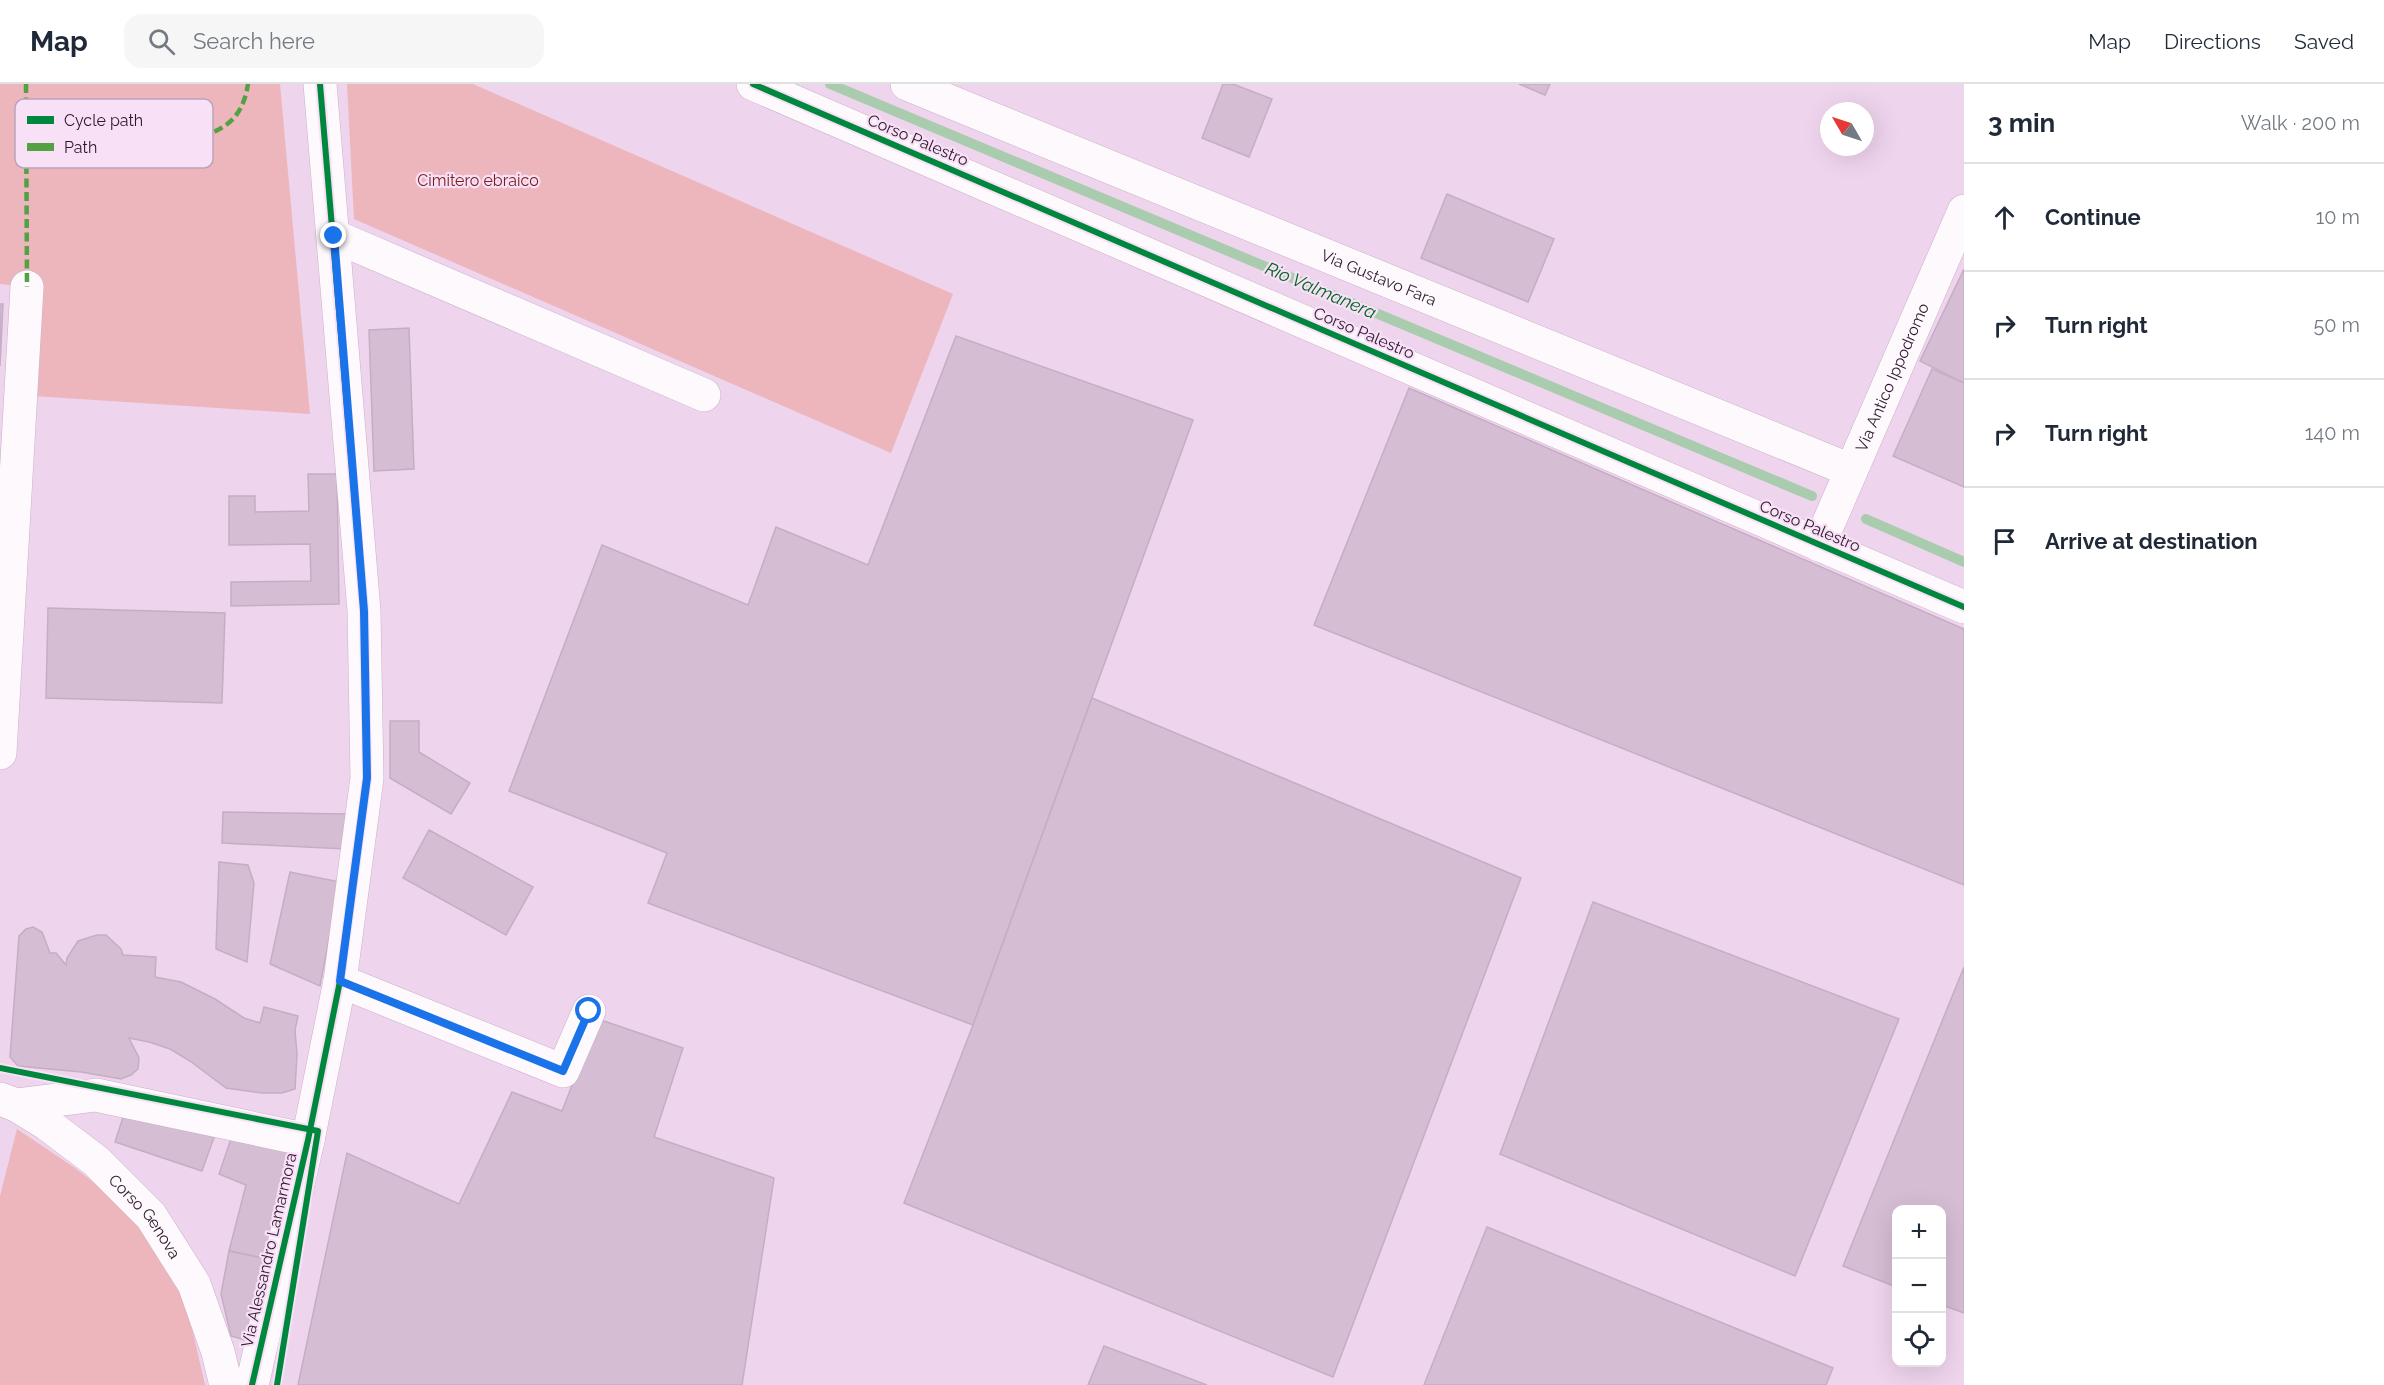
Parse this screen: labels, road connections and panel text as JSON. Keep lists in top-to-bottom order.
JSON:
{
  "streets": {
    "street": [
      "Corso Palestro",
      "Via Gustavo Fara",
      "Via Antico Ippodromo",
      "Corso Genova",
      "Via Alessandro Lamarmora"
    ]
  },
  "crossings": [
    ["Corso Palestro", "Via Antico Ippodromo"],
    ["Via Gustavo Fara", "Via Antico Ippodromo"]
  ],
  "water": ["Rio Valmanera"],
  "parks": ["Cimitero ebraico"],
  "legend": ["Cycle path", "Path"],
  "north": "top left",
  "page": {
    "header": "Map",
    "search": "Search here",
    "nav": ["Map", "Directions", "Saved"],
    "heading": ["3 min", "Walk · 200 m"],
    "list": [
      ["Continue", "10 m"],
      ["Turn right", "50 m"],
      ["Turn right", "140 m"],
      "Arrive at destination"
    ],
    "map_buttons": ["+", "−"]
  }
}
